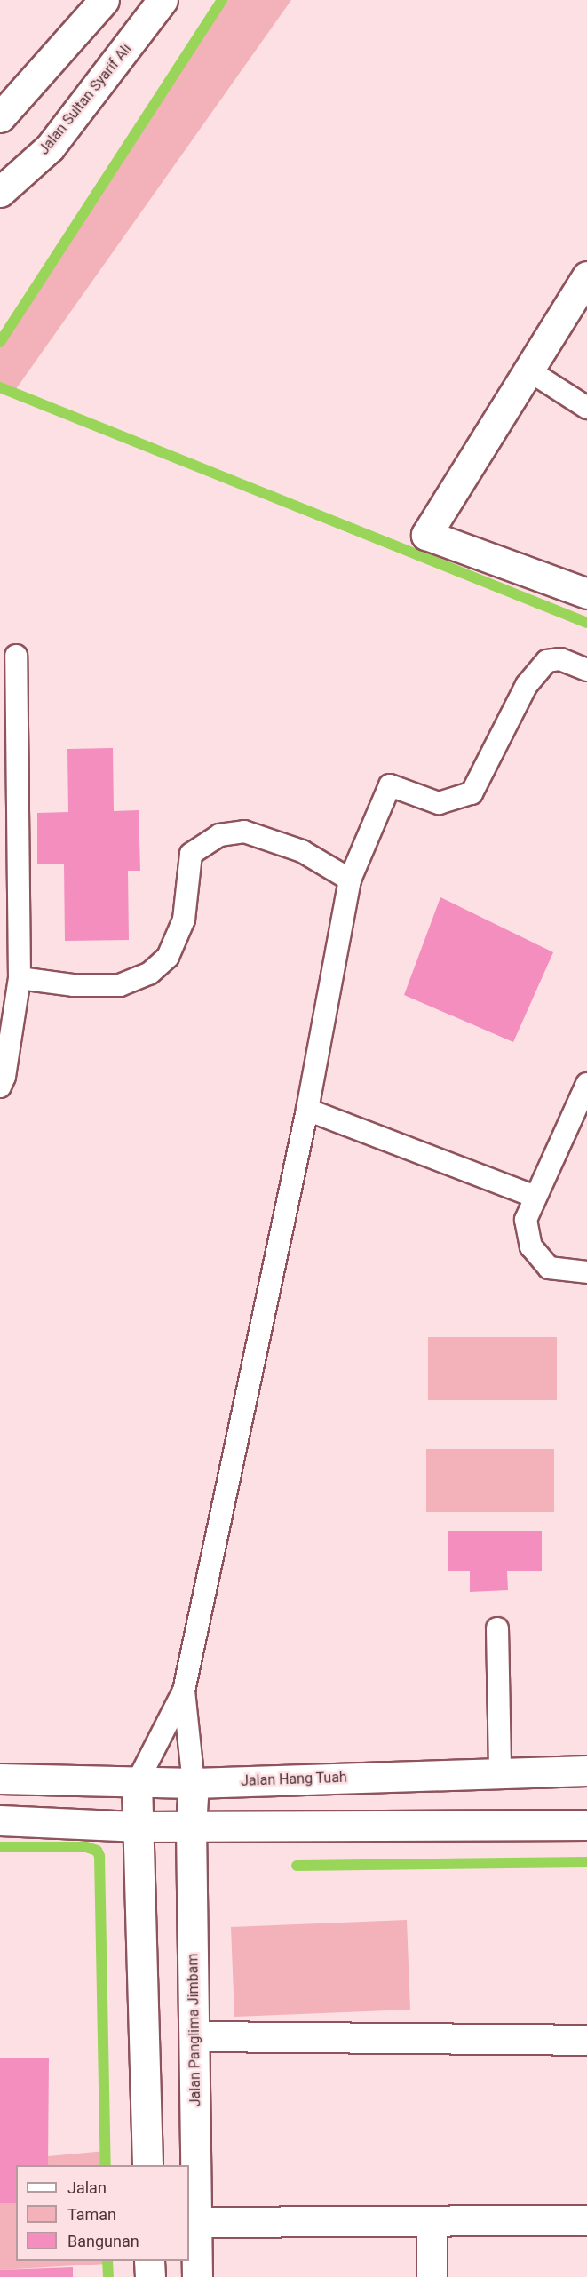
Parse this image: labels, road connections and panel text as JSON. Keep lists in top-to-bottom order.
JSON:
{
  "streets": {
    "street": ["Jalan Sultan Syarif Ali", "Jalan Hang Tuah", "Jalan Panglima Jimbam"]
  },
  "crossings": [
    ["Jalan Hang Tuah", "Jalan Panglima Jimbam"]
  ],
  "legend": ["Jalan", "Taman", "Bangunan"]
}
